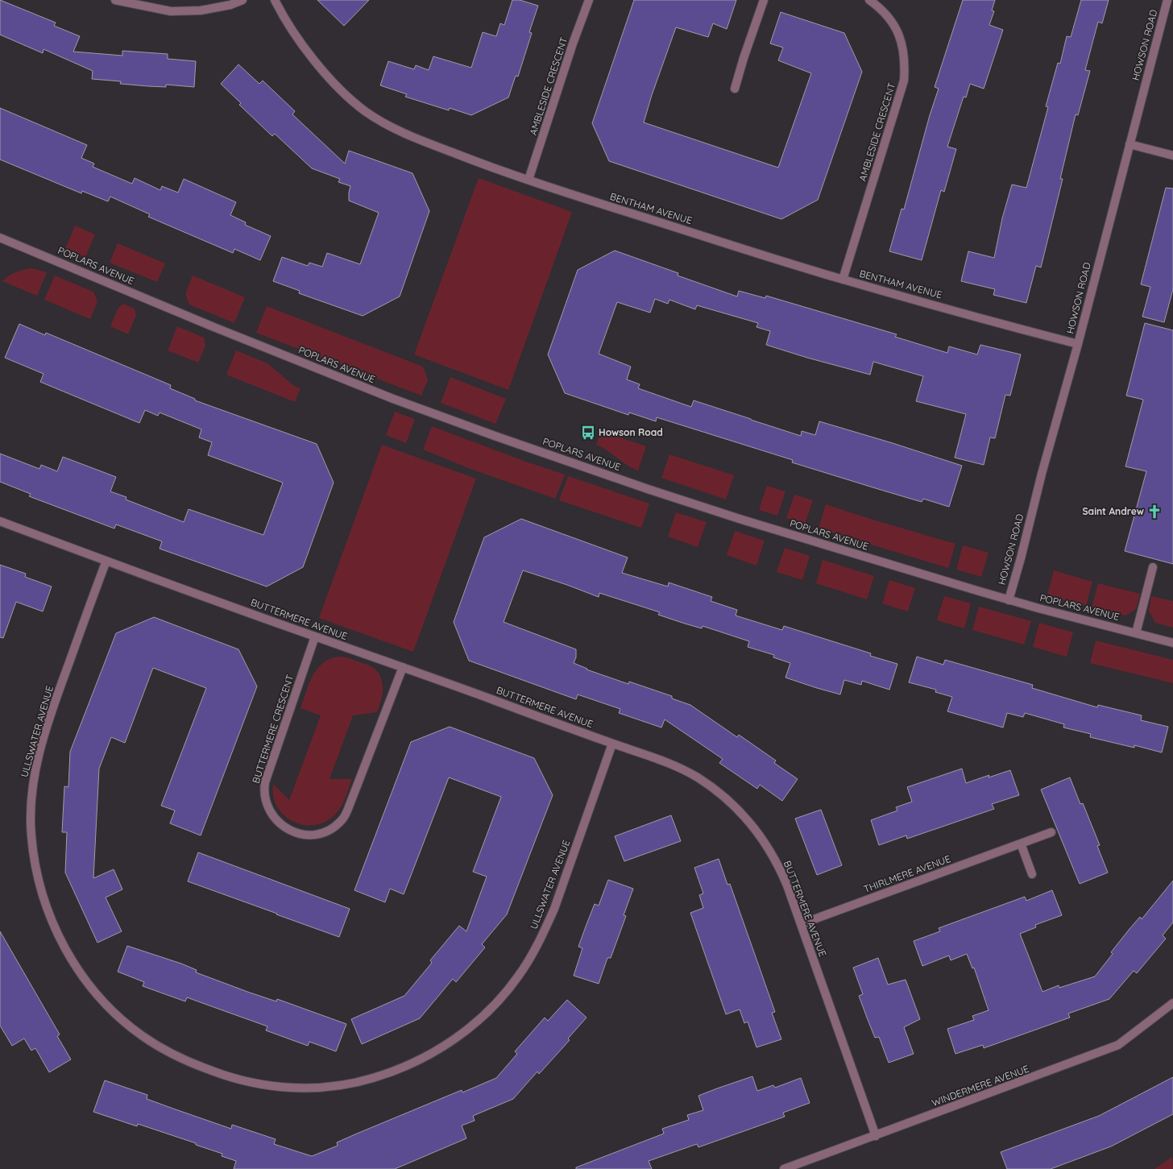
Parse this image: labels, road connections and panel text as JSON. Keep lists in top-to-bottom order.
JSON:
{
  "streets": {
    "street": [
      "HOWSON ROAD",
      "AMBLESIDE CRESCENT",
      "BENTHAM AVENUE",
      "POPLARS AVENUE",
      "BUTTERMERE AVENUE",
      "BUTTERMERE CRESCENT",
      "ULLSWATER AVENUE",
      "THIRLMERE AVENUE",
      "WINDERMERE AVENUE"
    ]
  },
  "crossings": [
    ["HOWSON ROAD", "BENTHAM AVENUE"],
    ["HOWSON ROAD", "POPLARS AVENUE"],
    ["AMBLESIDE CRESCENT", "BENTHAM AVENUE"],
    ["BUTTERMERE AVENUE", "BUTTERMERE CRESCENT"],
    ["BUTTERMERE AVENUE", "ULLSWATER AVENUE"],
    ["BUTTERMERE AVENUE", "THIRLMERE AVENUE"],
    ["BUTTERMERE AVENUE", "WINDERMERE AVENUE"]
  ],
  "places": {
    "bus stop": ["Howson Road"],
    "church": ["Saint Andrew"]
  }
}
